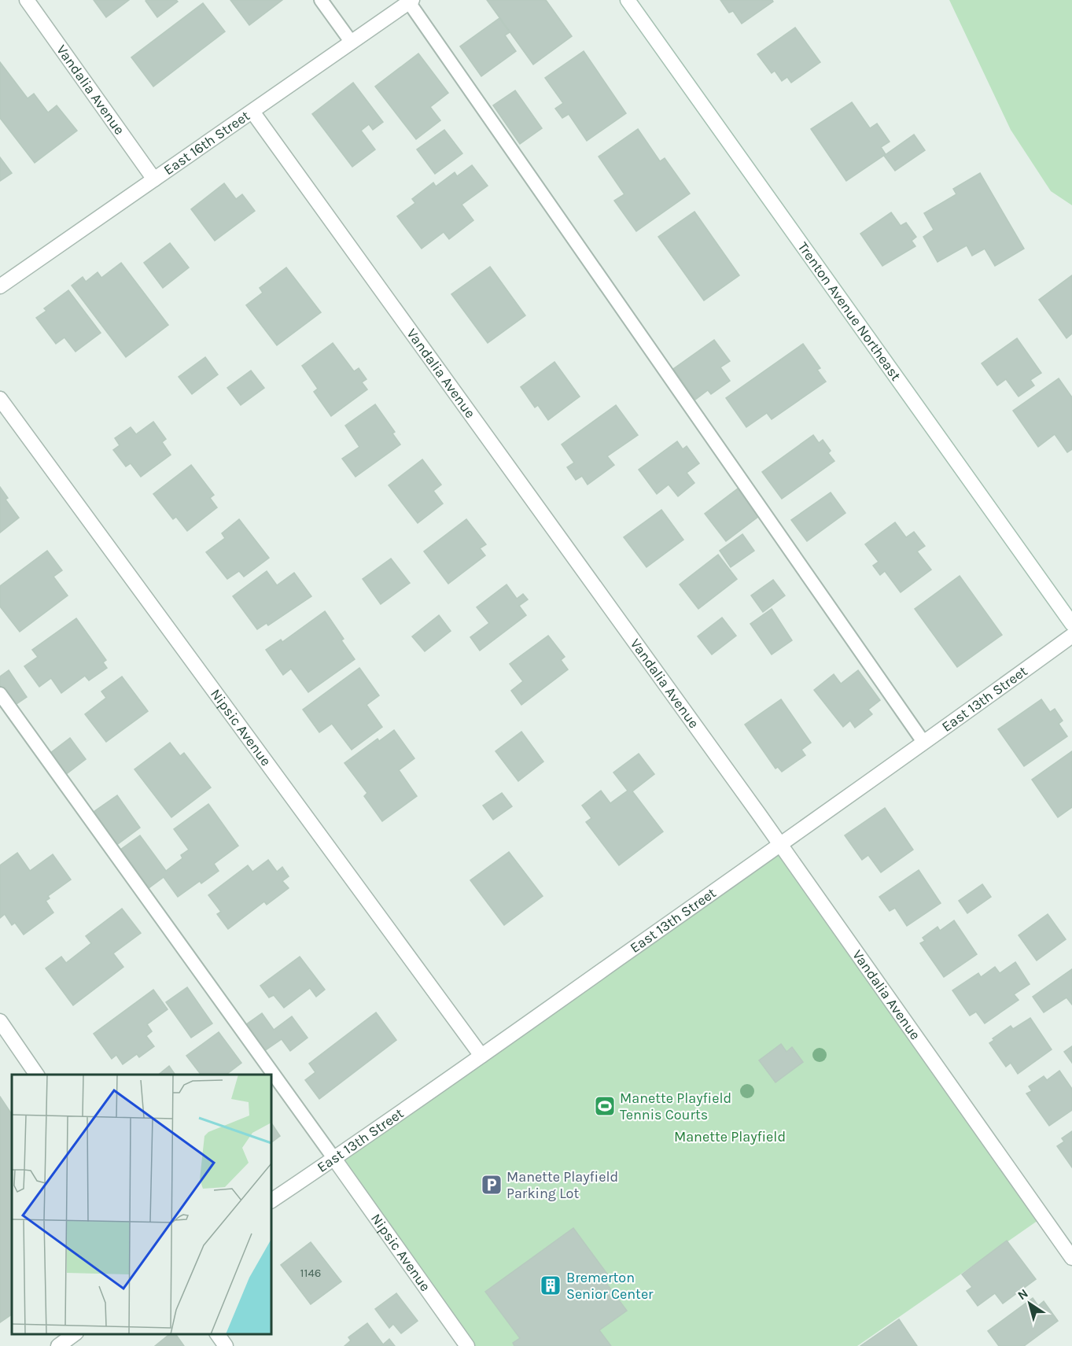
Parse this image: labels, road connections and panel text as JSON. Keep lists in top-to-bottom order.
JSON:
{
  "streets": {
    "street": [
      "Vandalia Avenue",
      "East 16th Street",
      "Trenton Avenue Northeast",
      "East 13th Street",
      "Nipsic Avenue"
    ]
  },
  "crossings": [
    ["Vandalia Avenue", "East 16th Street"],
    ["Vandalia Avenue", "East 13th Street"],
    ["East 13th Street", "Nipsic Avenue"]
  ],
  "parks": ["Manette Playfield"],
  "places": {
    "sports": ["Manette Playfield Tennis Courts"],
    "parking": ["Manette Playfield Parking Lot"],
    "building": ["Bremerton Senior Center"]
  },
  "house_numbers": ["1146"],
  "north": "top left"
}
